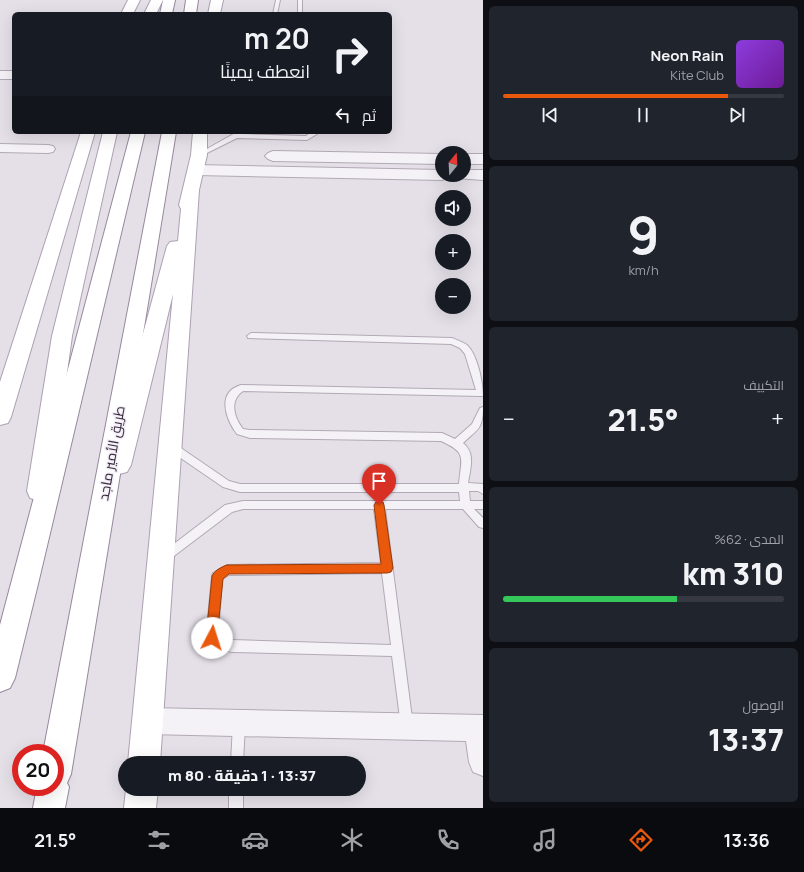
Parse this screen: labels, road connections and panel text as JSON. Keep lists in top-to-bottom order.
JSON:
{
  "streets": {
    "main road": ["طريق الأمير ماجد"]
  },
  "north": "top",
  "page": {
    "turn": ["20 m", "انعطف يمينًا"],
    "song": ["Neon Rain", "Kite Club"],
    "then": "ثم",
    "map_buttons": ["+", "−"],
    "tile": [
      ["9", "km/h"],
      "التكييف",
      ["المدى · 62%", "310 km"],
      ["الوصول", "13:37"]
    ],
    "heat": ["−", "21.5°", "+"],
    "limit": "20",
    "trip": "13:37 · 1 دقيقة · 80 m",
    "tabs": ["13:36", "21.5°"]
  }
}
